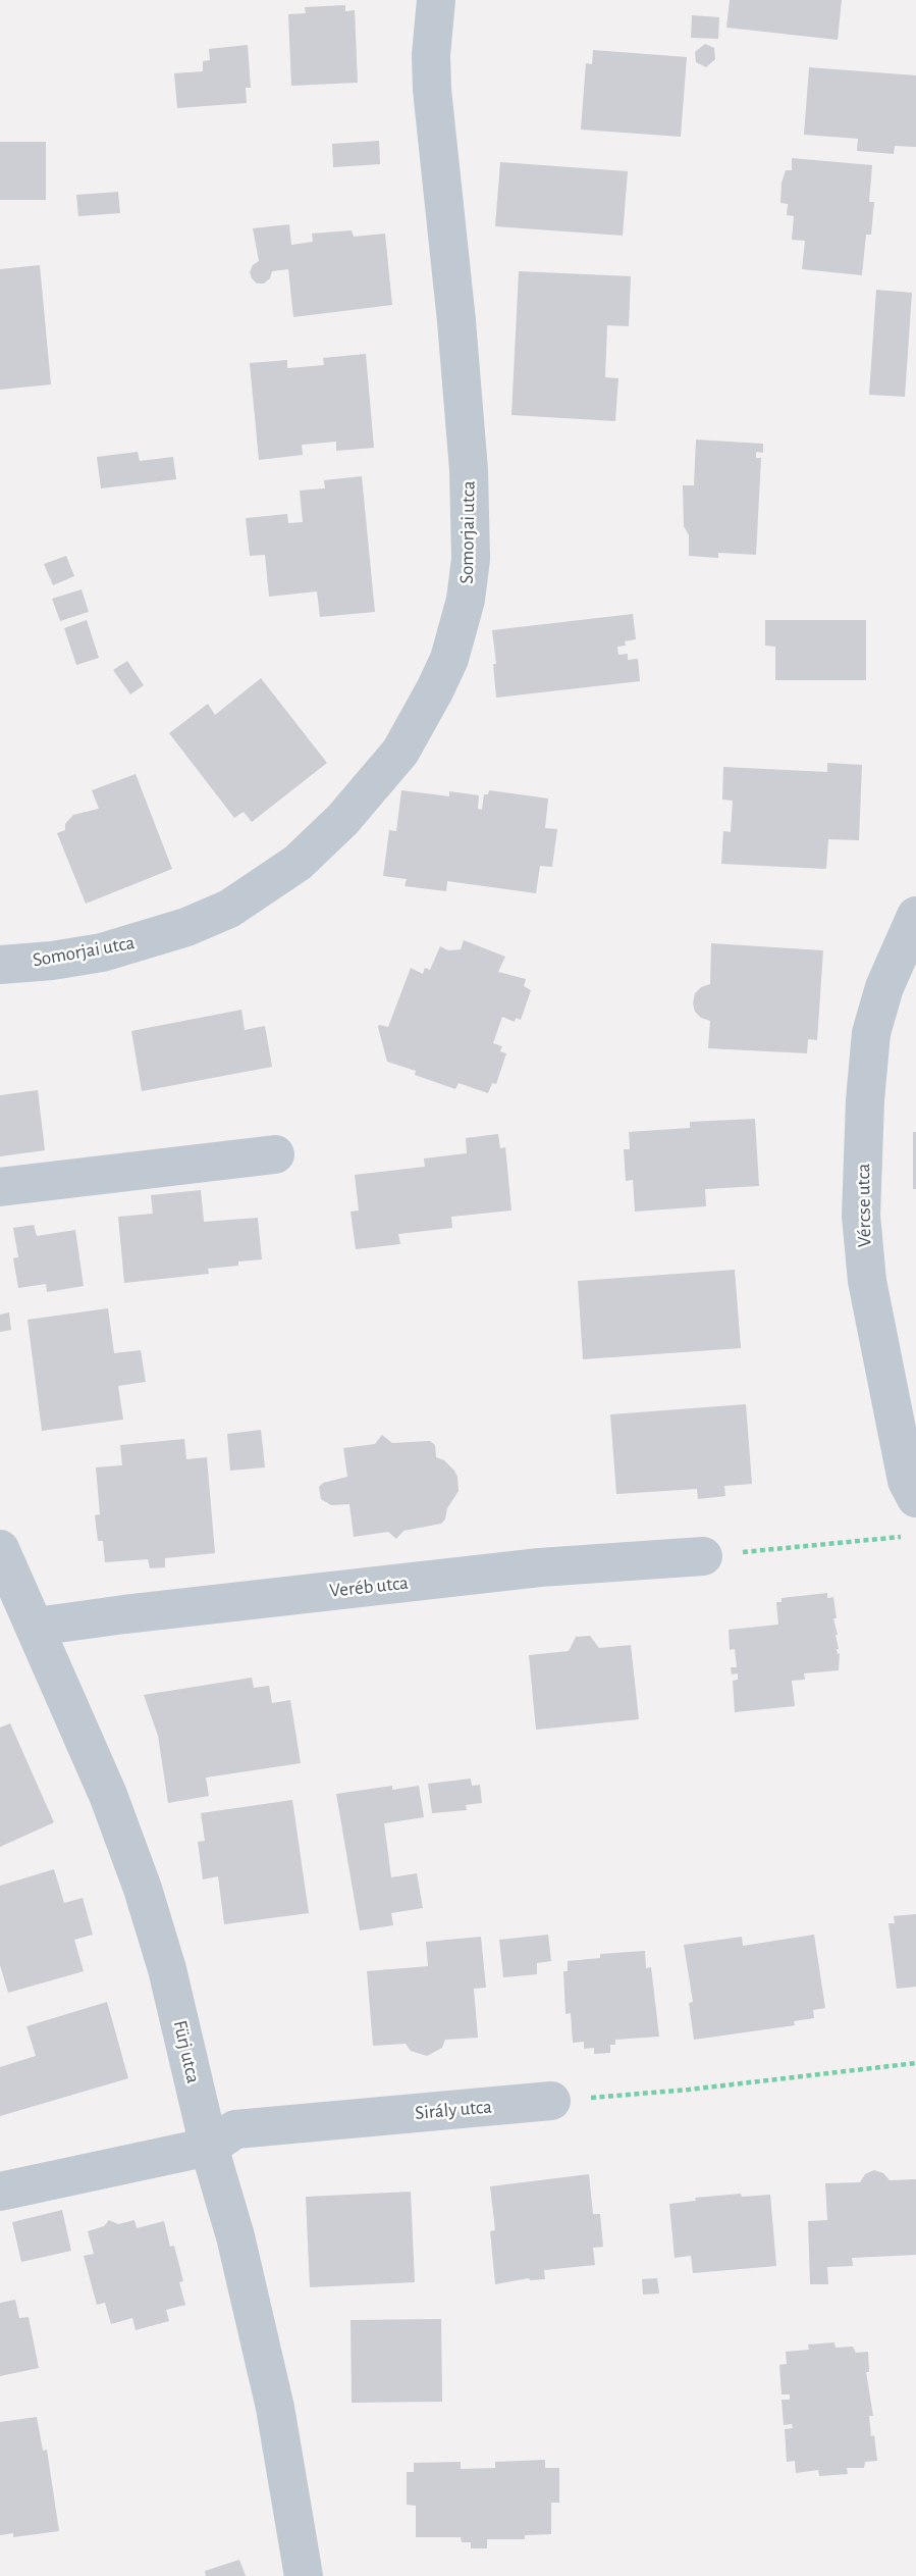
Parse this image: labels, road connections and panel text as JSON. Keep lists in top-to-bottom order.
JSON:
{
  "streets": {
    "street": [
      "Somorjai utca",
      "Vércse utca",
      "Veréb utca",
      "Fürj utca",
      "Sirály utca"
    ]
  },
  "crossings": [
    ["Veréb utca", "Fürj utca"],
    ["Fürj utca", "Sirály utca"]
  ]
}
